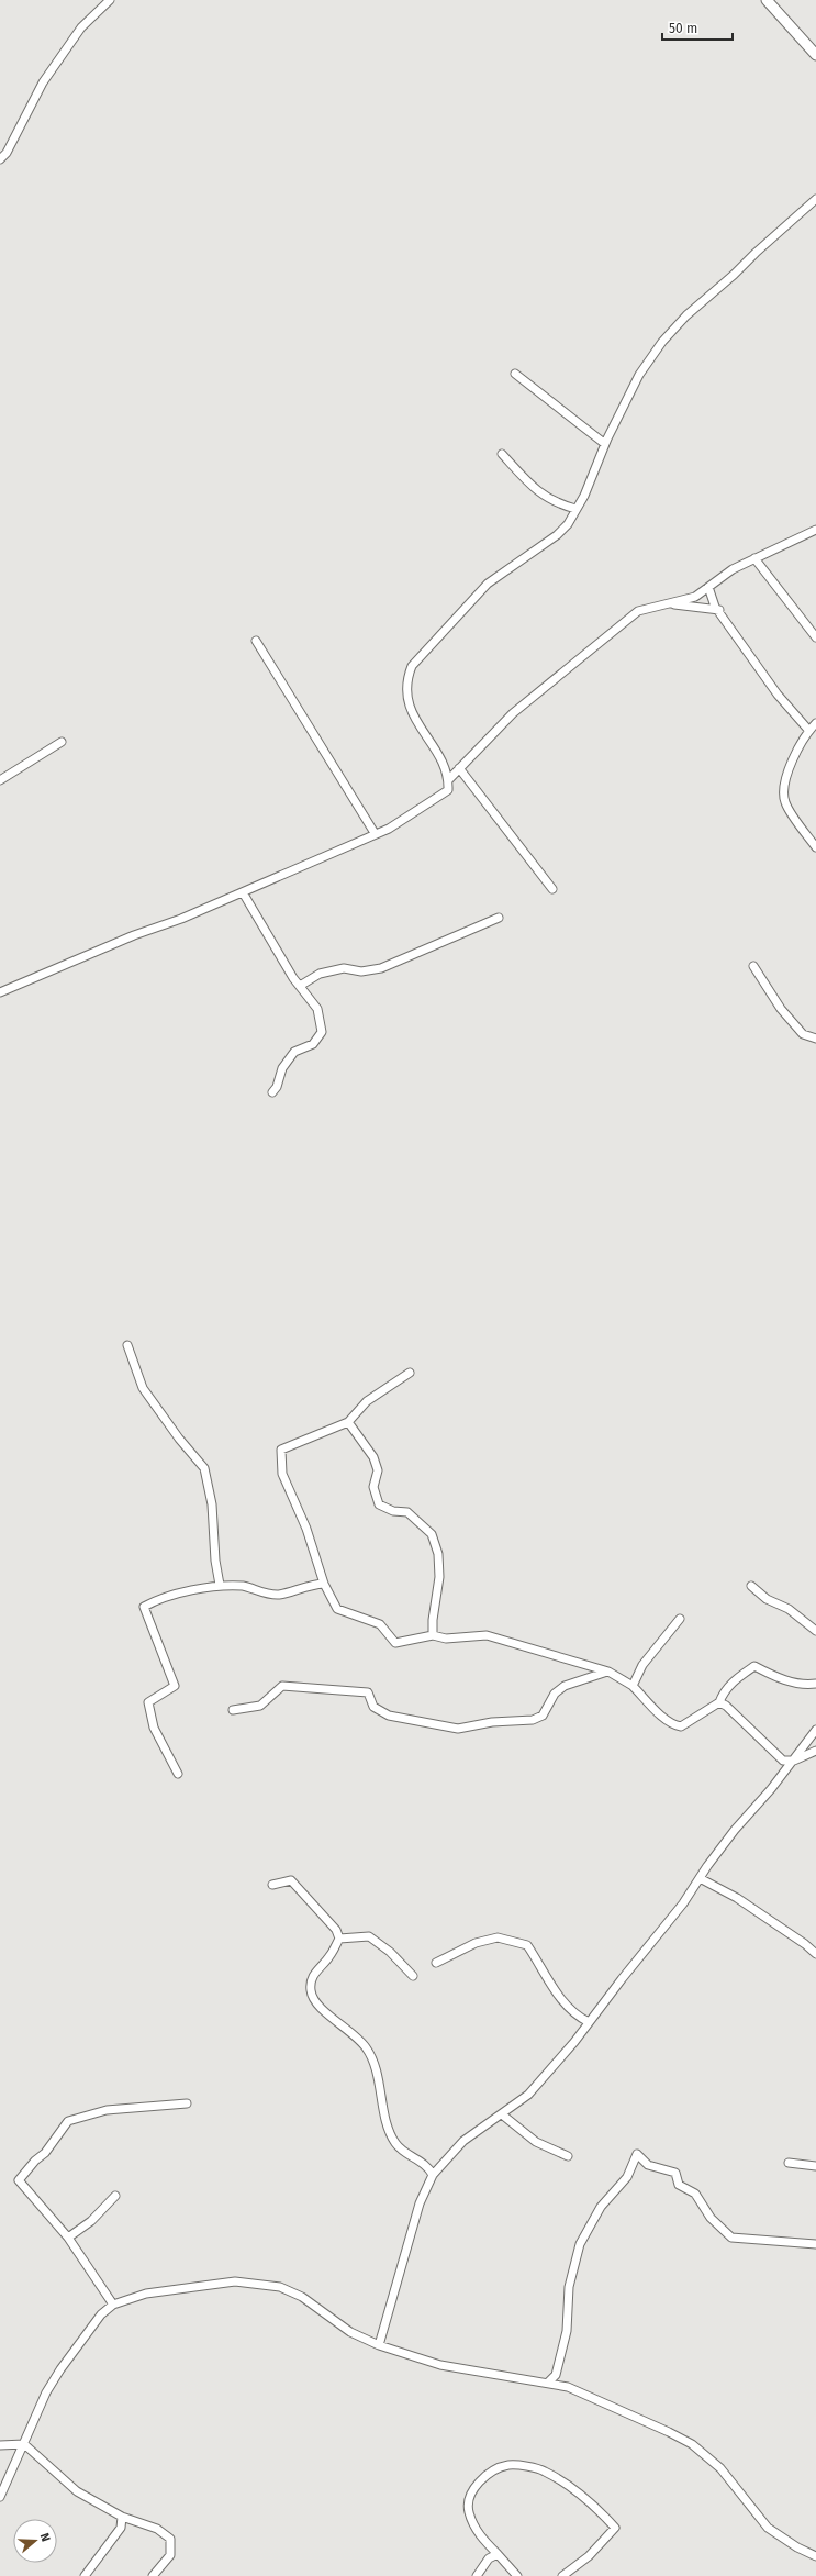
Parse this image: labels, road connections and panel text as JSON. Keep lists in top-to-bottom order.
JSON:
{
  "scale_bar": "50 m",
  "north": "right"
}
